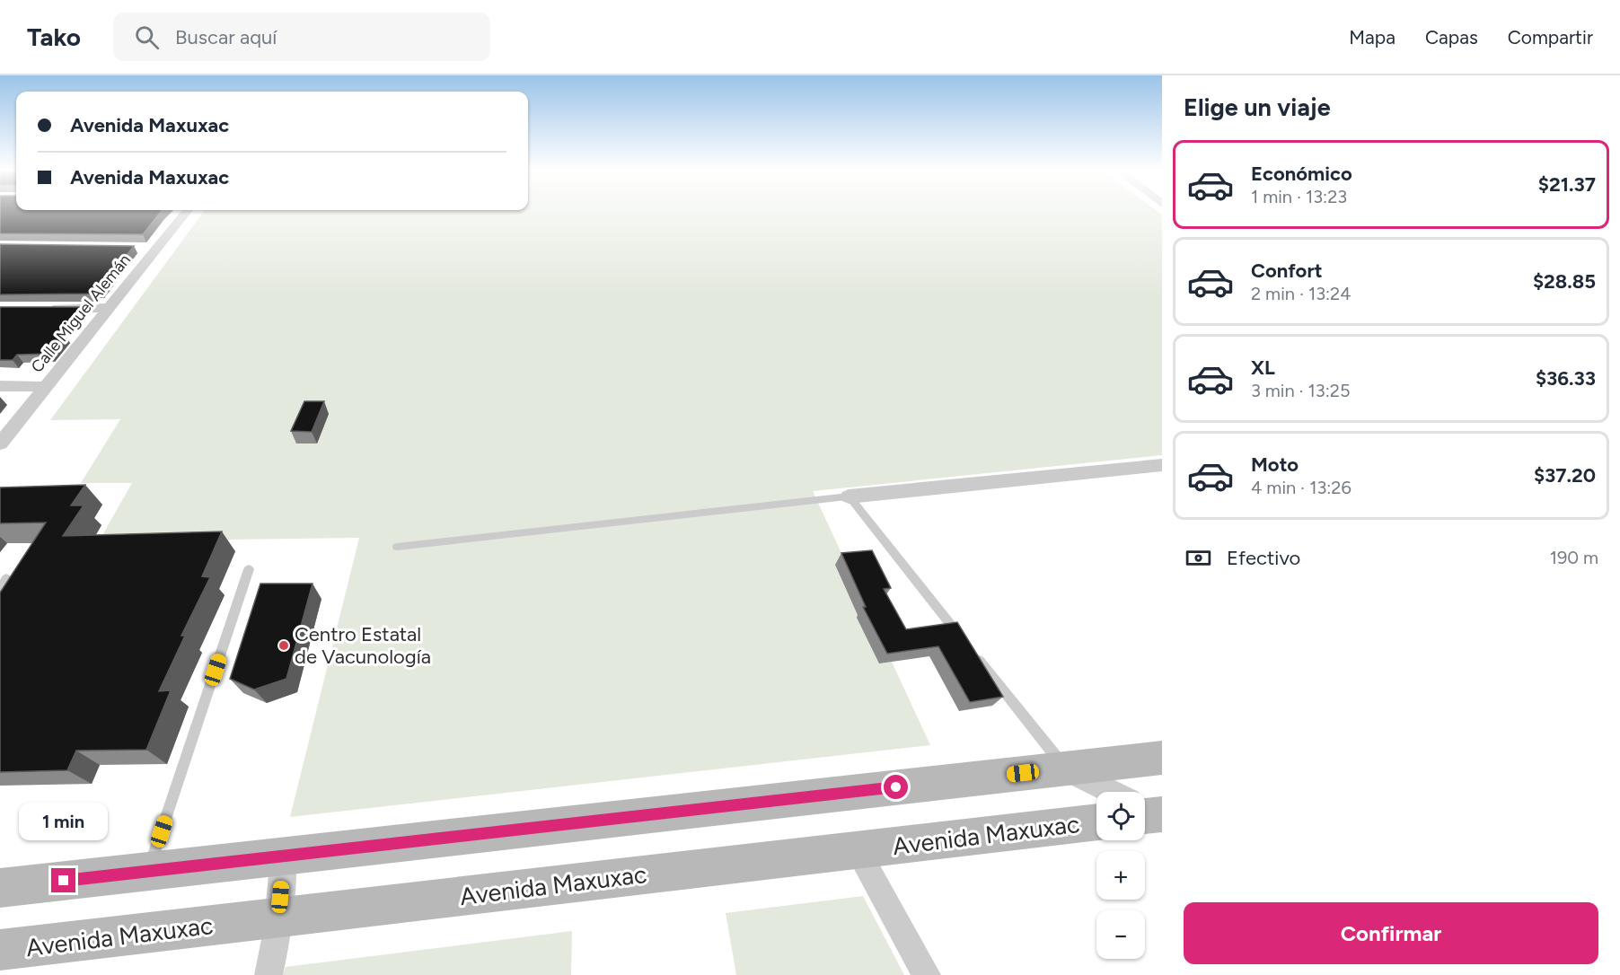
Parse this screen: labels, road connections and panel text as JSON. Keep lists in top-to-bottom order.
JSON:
{
  "streets": {
    "main road": ["Avenida Maxuxac"],
    "street": ["Calle Miguel Alemán"]
  },
  "places": ["Centro Estatal de Vacunología"],
  "page": {
    "header": "Tako",
    "search": "Buscar aquí",
    "nav": ["Mapa", "Capas", "Compartir"],
    "heading": "Elige un viaje",
    "banner": ["Avenida Maxuxac", "Avenida Maxuxac"],
    "list": [
      {
        "name": "Económico",
        "note": "1 min · 13:23",
        "value": "$21.37"
      },
      {
        "name": "Confort",
        "note": "2 min · 13:24",
        "value": "$28.85"
      },
      {
        "name": "XL",
        "note": "3 min · 13:25",
        "value": "$36.33"
      },
      {
        "name": "Moto",
        "note": "4 min · 13:26",
        "value": "$37.20"
      }
    ],
    "pay": ["Efectivo", "190 m"],
    "map_buttons": ["+", "−"],
    "bubble": "1 min",
    "buttons": "Confirmar"
  }
}
